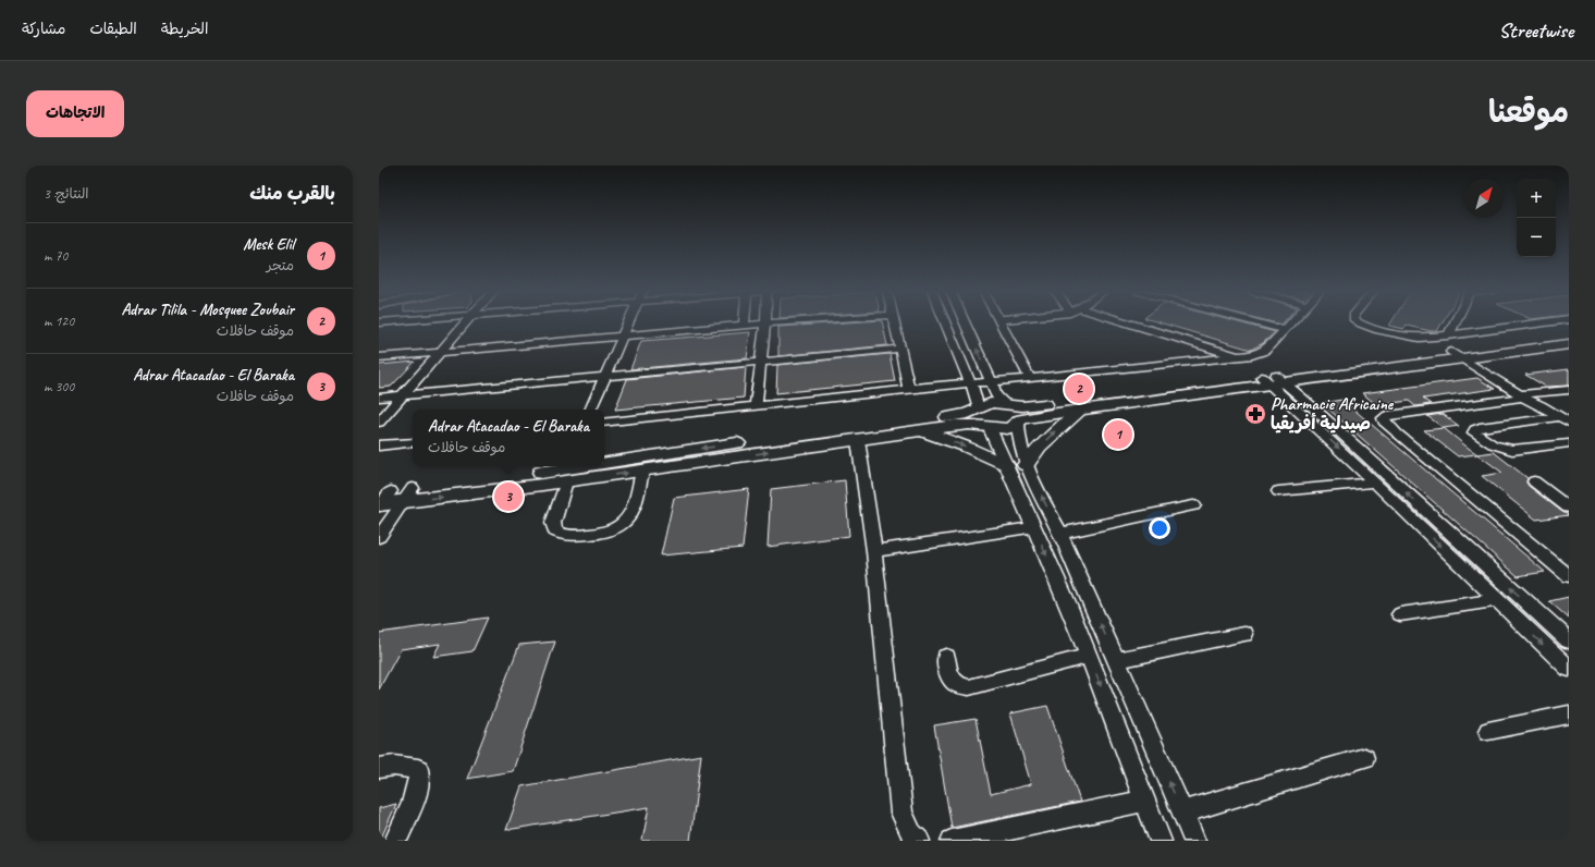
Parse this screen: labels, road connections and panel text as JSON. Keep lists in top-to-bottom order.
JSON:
{
  "places": {
    "pharmacy": ["Pharmacie Africaine صيدلية أفريقيا"]
  },
  "north": "top right",
  "page": {
    "header": "Streetwise",
    "nav": ["الخريطة", "الطبقات", "مشاركة"],
    "title": "موقعنا",
    "buttons": "الاتجاهات",
    "heading": ["بالقرب منك", "النتائج: 3"],
    "map_buttons": ["+", "−"],
    "list": [
      {
        "mark": "1",
        "name": "Mesk Elil",
        "note": "متجر",
        "value": "70 m"
      },
      {
        "mark": "2",
        "name": "Adrar Tilila - Mosquee Zoubair",
        "note": "موقف حافلات",
        "value": "120 m"
      },
      {
        "mark": "3",
        "name": "Adrar Atacadao - El Baraka",
        "note": "موقف حافلات",
        "value": "300 m"
      }
    ],
    "pins": ["2", "1", "3"],
    "popup": ["Adrar Atacadao - El Baraka", "موقف حافلات"]
  }
}
